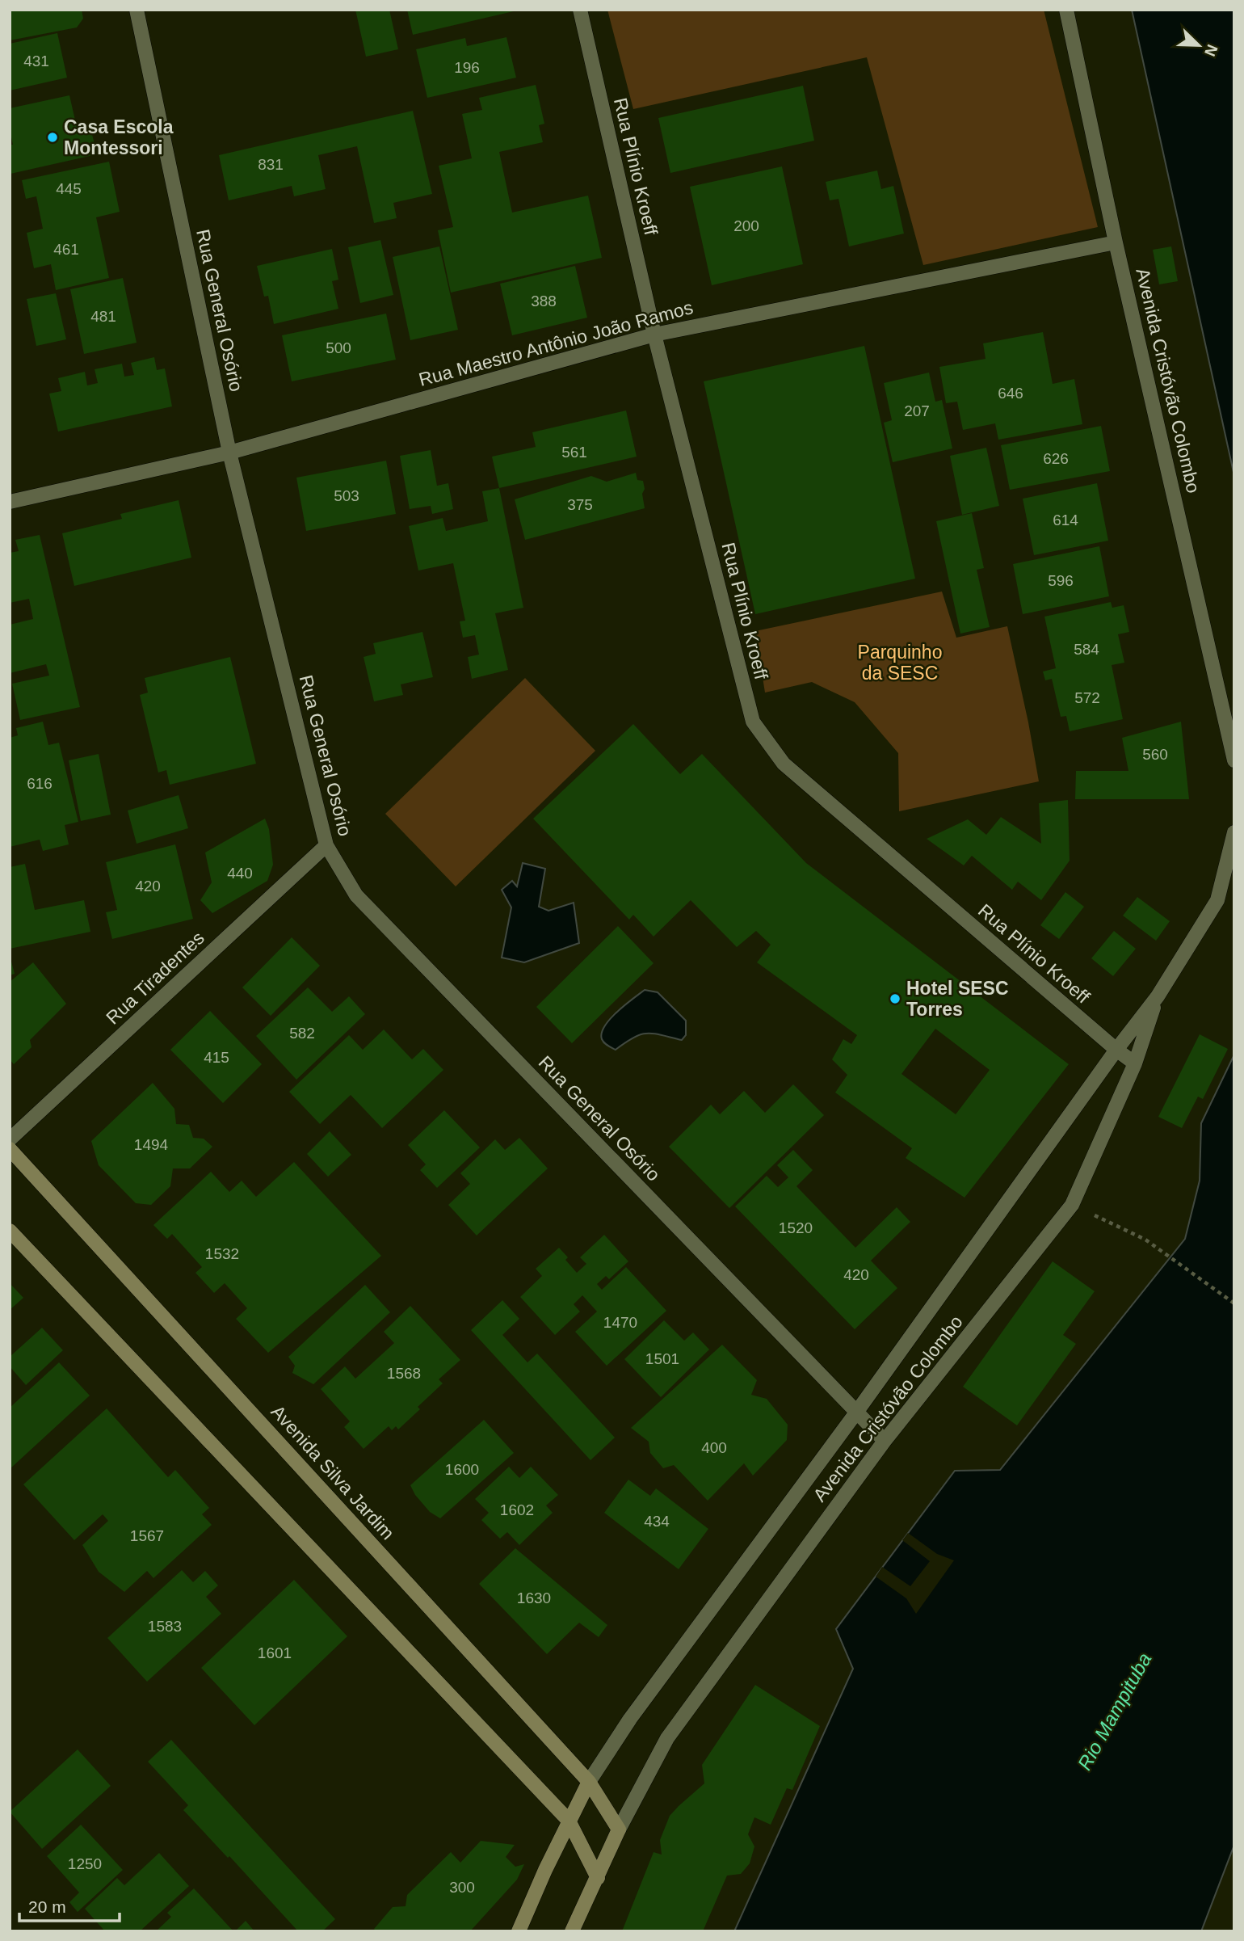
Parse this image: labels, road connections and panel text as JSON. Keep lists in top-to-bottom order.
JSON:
{
  "streets": {
    "street": [
      "Rua Plínio Kroeff",
      "Rua General Osório",
      "Rua Maestro Antônio João Ramos",
      "Avenida Cristóvão Colombo",
      "Rua Tiradentes",
      "Avenida Silva Jardim"
    ]
  },
  "crossings": [
    ["Rua Plínio Kroeff", "Rua Maestro Antônio João Ramos"],
    ["Rua Plínio Kroeff", "Avenida Cristóvão Colombo"],
    ["Rua General Osório", "Rua Maestro Antônio João Ramos"],
    ["Rua General Osório", "Avenida Cristóvão Colombo"],
    ["Rua General Osório", "Rua Tiradentes"],
    ["Rua Maestro Antônio João Ramos", "Avenida Cristóvão Colombo"],
    ["Avenida Cristóvão Colombo", "Avenida Silva Jardim"]
  ],
  "water": ["Rio Mampituba"],
  "parks": ["Parquinho da SESC"],
  "places": ["Casa Escola Montessori", "Hotel SESC Torres"],
  "house_numbers": [
    "431",
    "196",
    "831",
    "445",
    "200",
    "461",
    "388",
    "481",
    "500",
    "646",
    "207",
    "561",
    "626",
    "503",
    "375",
    "614",
    "596",
    "584",
    "572",
    "560",
    "616",
    "440",
    "420",
    "582",
    "415",
    "1494",
    "1520",
    "1532",
    "420",
    "1470",
    "1501",
    "1568",
    "400",
    "1600",
    "1602",
    "434",
    "1567",
    "1630",
    "1583",
    "1601",
    "1250",
    "300"
  ],
  "scale_bar": "20 m",
  "north": "bottom right"
}
